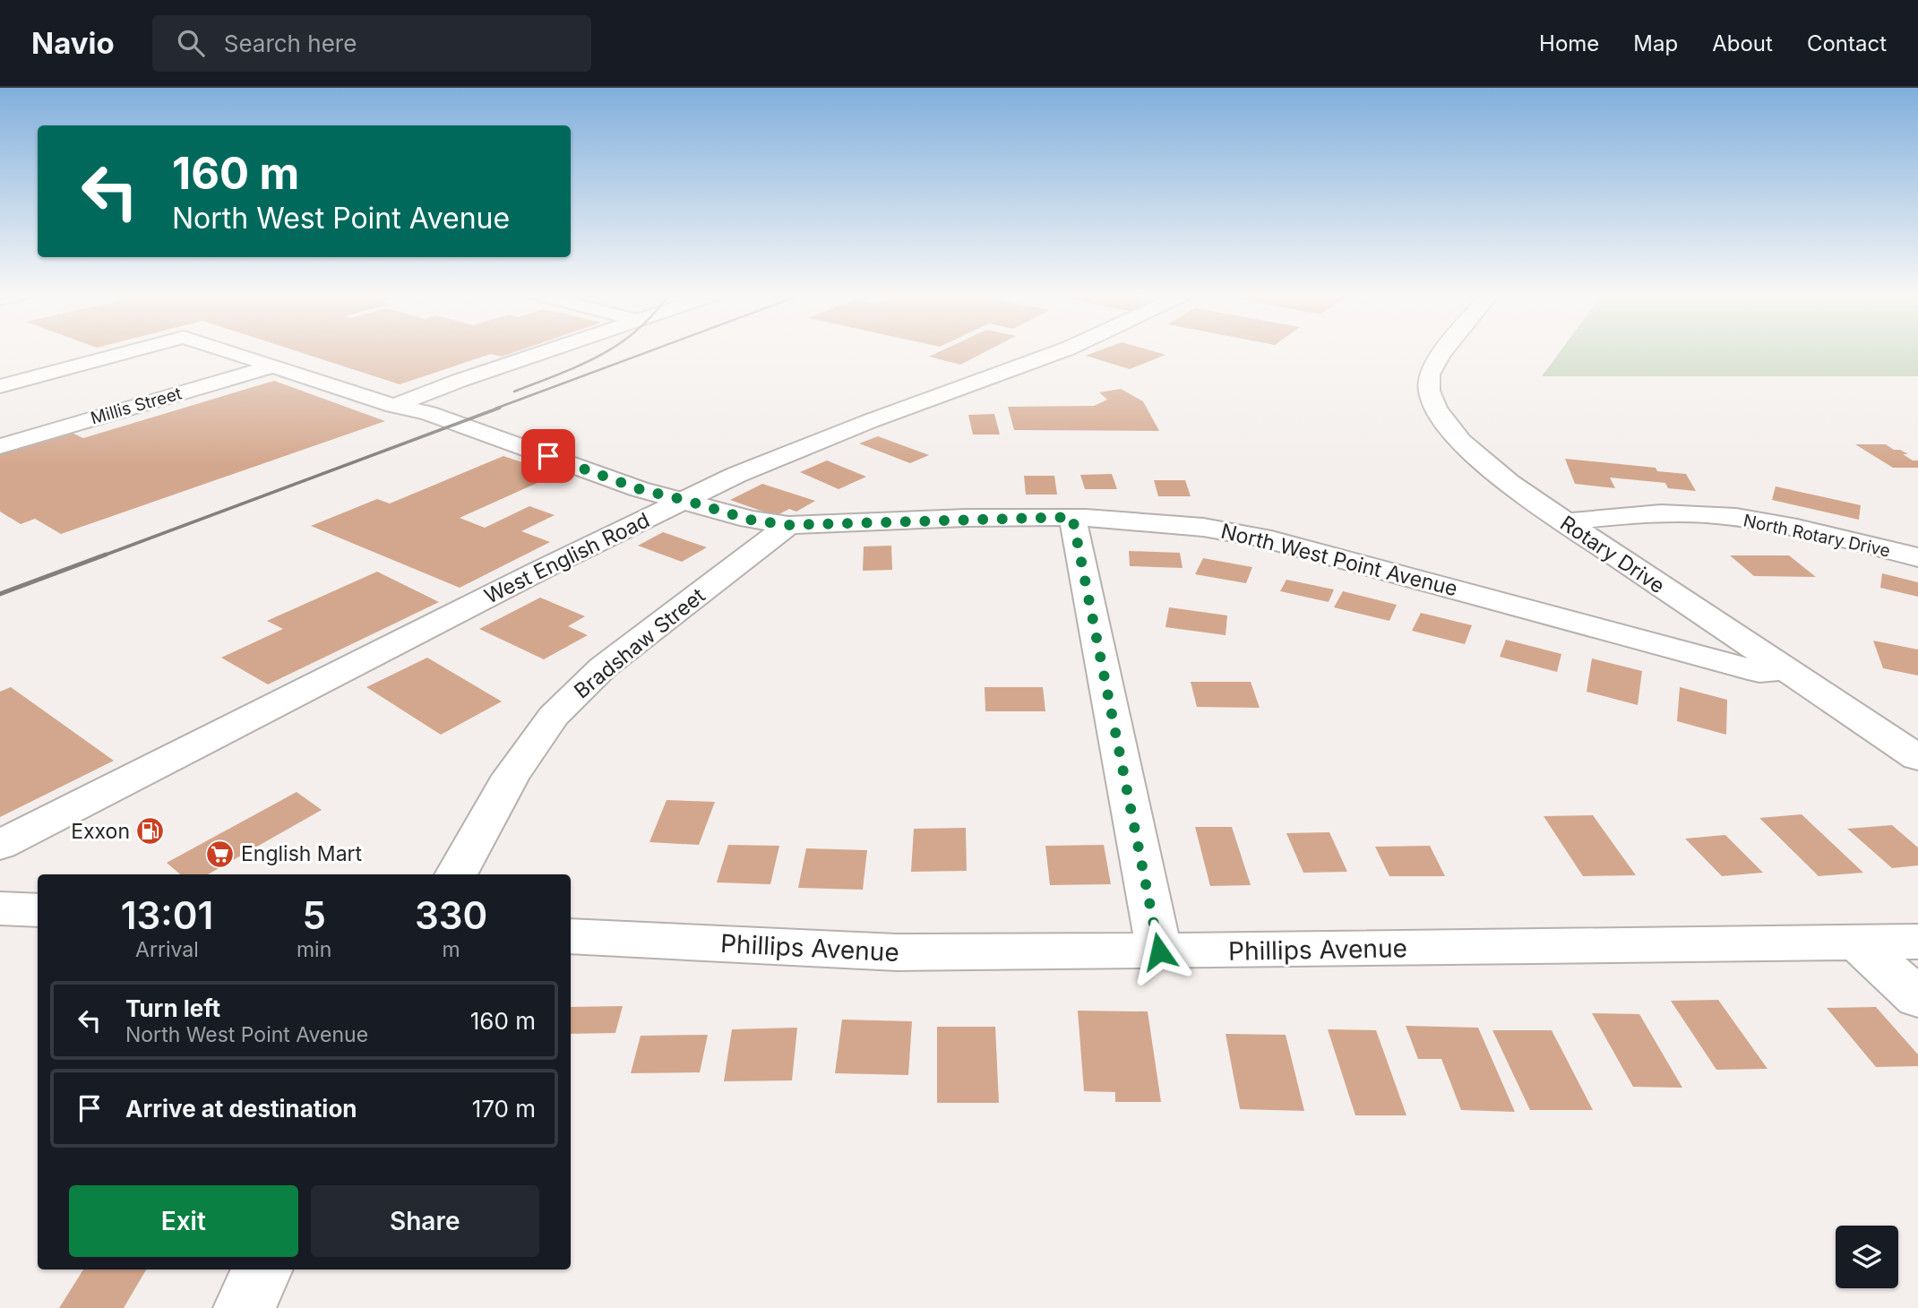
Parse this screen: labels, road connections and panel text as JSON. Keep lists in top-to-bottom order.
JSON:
{
  "streets": {
    "street": [
      "Millis Street",
      "North Rotary Drive",
      "Rotary Drive",
      "West English Road",
      "North West Point Avenue",
      "Bradshaw Street",
      "Phillips Avenue"
    ]
  },
  "crossings": [
    ["Millis Street", "North West Point Avenue"],
    ["North Rotary Drive", "Rotary Drive"],
    ["Rotary Drive", "North West Point Avenue"],
    ["West English Road", "North West Point Avenue"],
    ["North West Point Avenue", "Bradshaw Street"]
  ],
  "places": {
    "fuel station": ["Exxon"],
    "supermarket": ["English Mart"]
  },
  "page": {
    "header": "Navio",
    "search": "Search here",
    "nav": [
      "Home",
      "Map",
      "About",
      "Contact"
    ],
    "turn": ["160 m", "North West Point Avenue"],
    "eta": [
      "13:01",
      "Arrival",
      "5",
      "min",
      "330",
      "m"
    ],
    "list": [
      {
        "name": "Turn left",
        "note": "North West Point Avenue",
        "value": "160 m"
      },
      {
        "name": "Arrive at destination",
        "value": "170 m"
      }
    ],
    "buttons": ["Exit", "Share"]
  }
}
